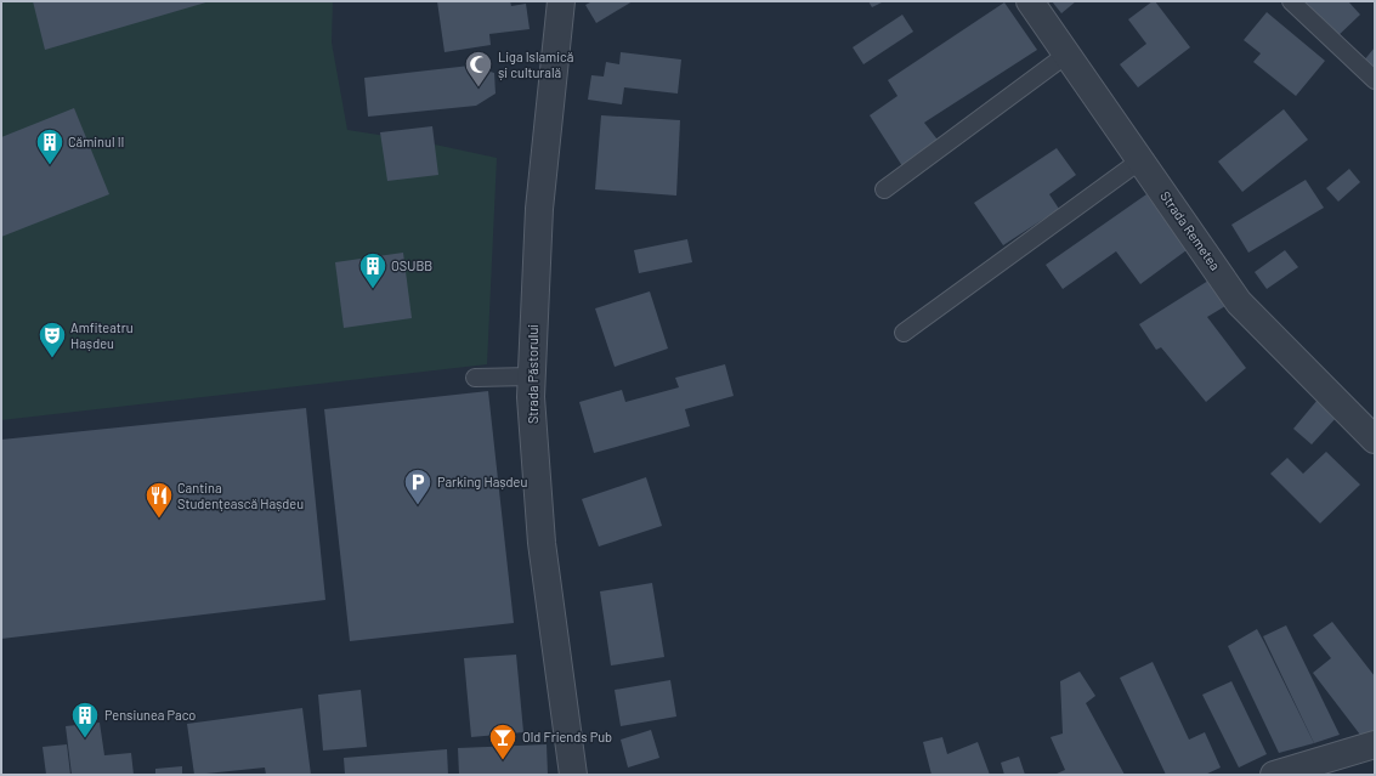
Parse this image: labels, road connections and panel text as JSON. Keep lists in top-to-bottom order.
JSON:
{
  "streets": {
    "street": ["Strada Remetea", "Strada Păstorului"]
  },
  "places": {
    "mosque": ["Liga Islamică și culturală"],
    "building": ["Căminul II", "OSUBB", "Pensiunea Paco"],
    "theatre": ["Amfiteatru Hașdeu"],
    "parking": ["Parking Hașdeu"],
    "restaurant": ["Cantina Studențească Hașdeu"],
    "bar": ["Old Friends Pub"]
  }
}
